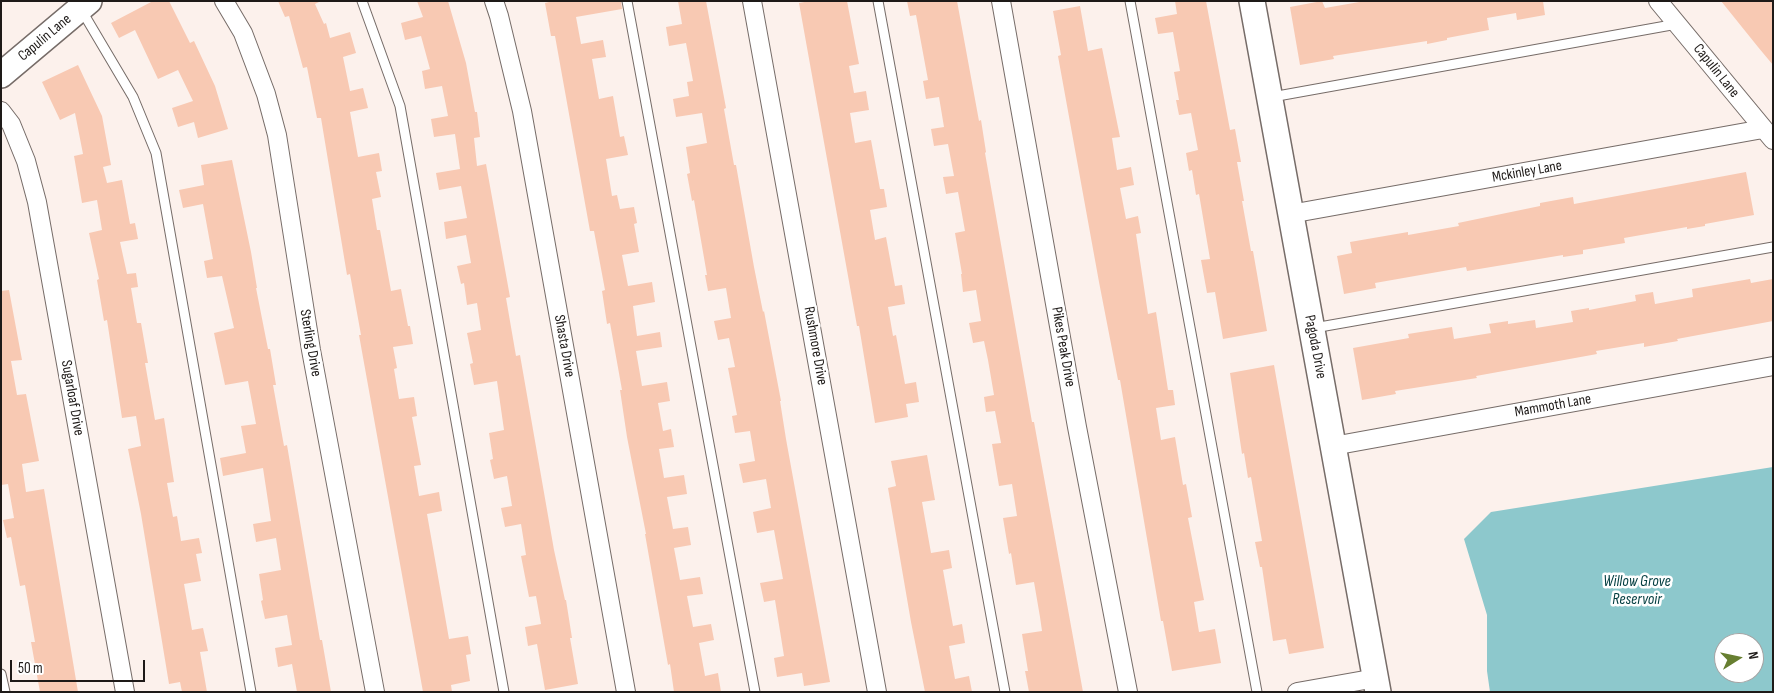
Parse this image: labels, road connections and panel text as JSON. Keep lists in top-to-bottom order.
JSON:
{
  "streets": {
    "street": [
      "Capulin Lane",
      "Mckinley Lane",
      "Sterling Drive",
      "Shasta Drive",
      "Rushmore Drive",
      "Pikes Peak Drive",
      "Pagoda Drive",
      "Sugarloaf Drive",
      "Mammoth Lane"
    ]
  },
  "crossings": [
    ["Capulin Lane", "Mckinley Lane"],
    ["Mckinley Lane", "Pagoda Drive"],
    ["Pagoda Drive", "Mammoth Lane"]
  ],
  "water": ["Willow Grove Reservoir"],
  "scale_bar": "50 m",
  "north": "right"
}
